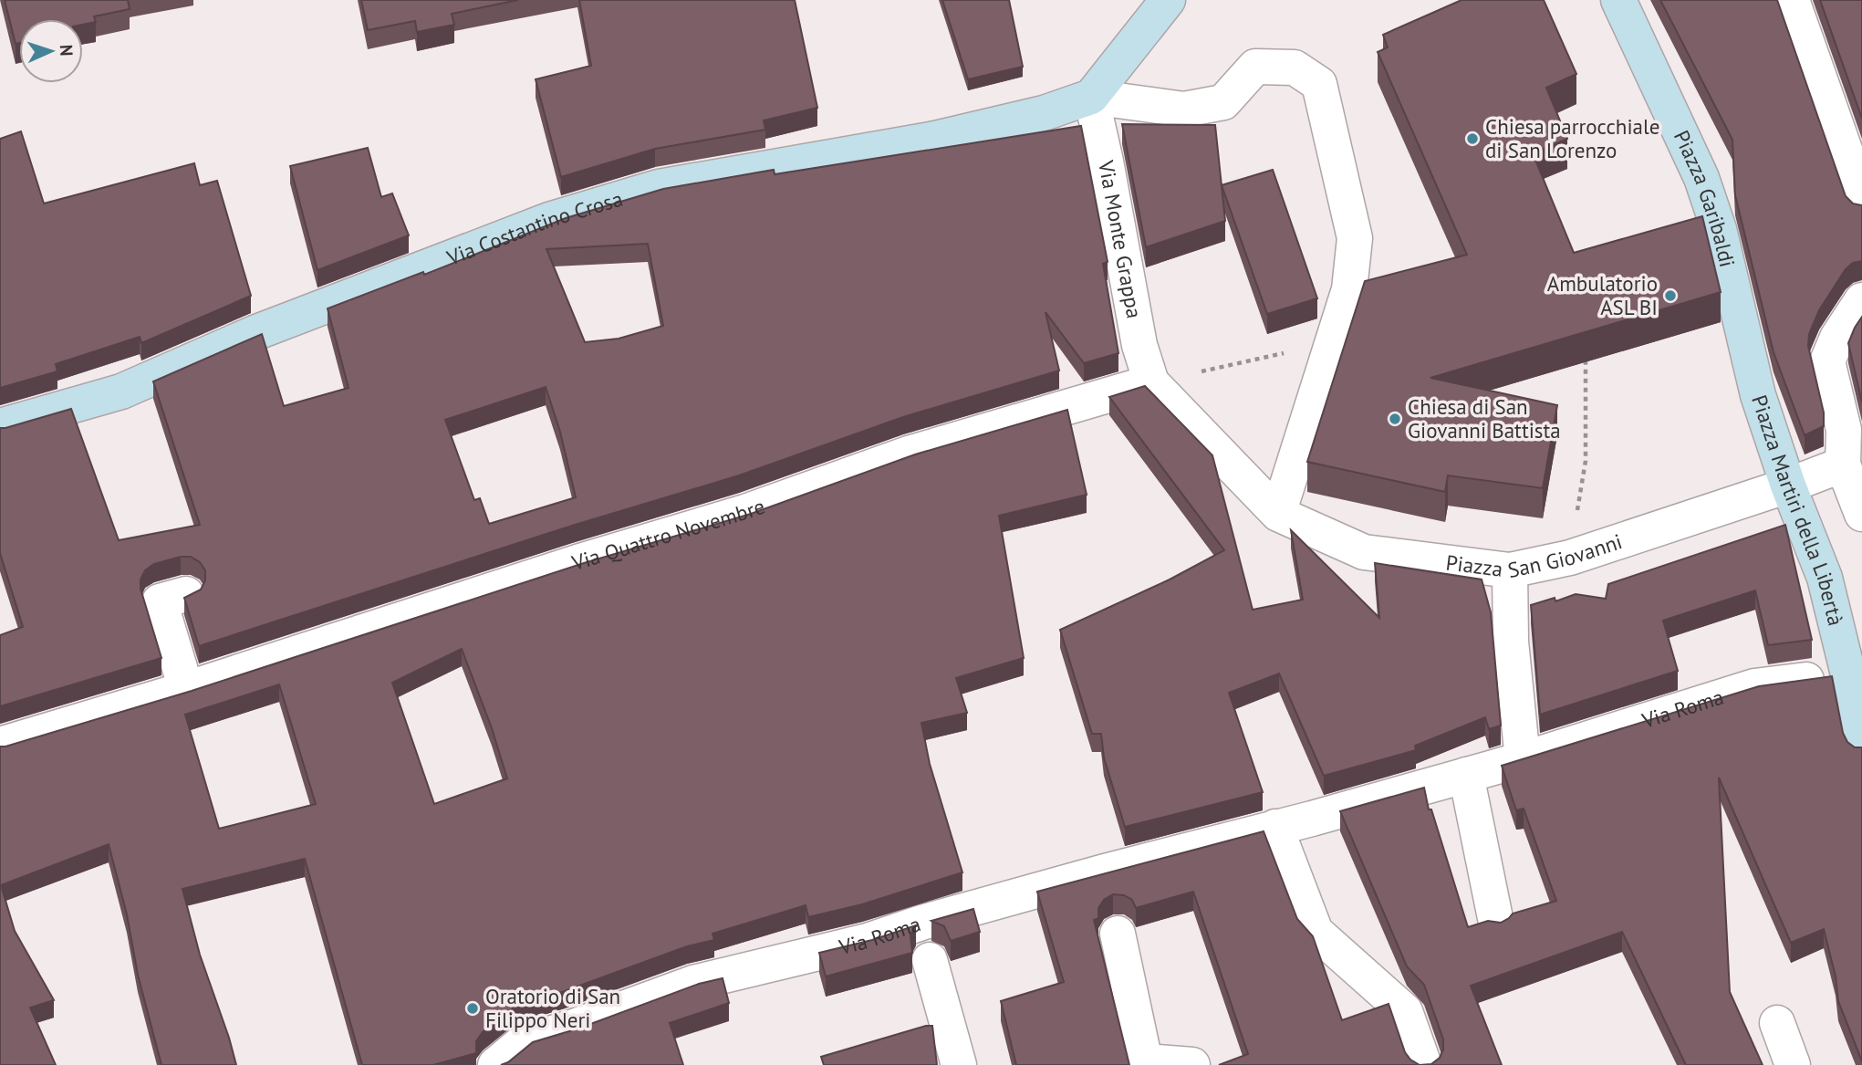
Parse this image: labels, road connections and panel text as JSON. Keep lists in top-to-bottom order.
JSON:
{
  "streets": {
    "street": [
      "Piazza Garibaldi",
      "Via Costantino Crosa",
      "Via Monte Grappa",
      "Piazza Martiri della Libertà",
      "Via Quattro Novembre",
      "Piazza San Giovanni",
      "Via Roma"
    ]
  },
  "crossings": [
    ["Piazza Garibaldi", "Piazza Martiri della Libertà"],
    ["Via Costantino Crosa", "Via Monte Grappa"],
    ["Via Monte Grappa", "Via Quattro Novembre"],
    ["Via Monte Grappa", "Piazza San Giovanni"],
    ["Piazza Martiri della Libertà", "Piazza San Giovanni"],
    ["Piazza Martiri della Libertà", "Via Roma"],
    ["Via Quattro Novembre", "Piazza San Giovanni"]
  ],
  "places": [
    "Chiesa parrocchiale di San Lorenzo",
    "Ambulatorio ASL BI",
    "Chiesa di San Giovanni Battista",
    "Oratorio di San Filippo Neri"
  ],
  "north": "right"
}
